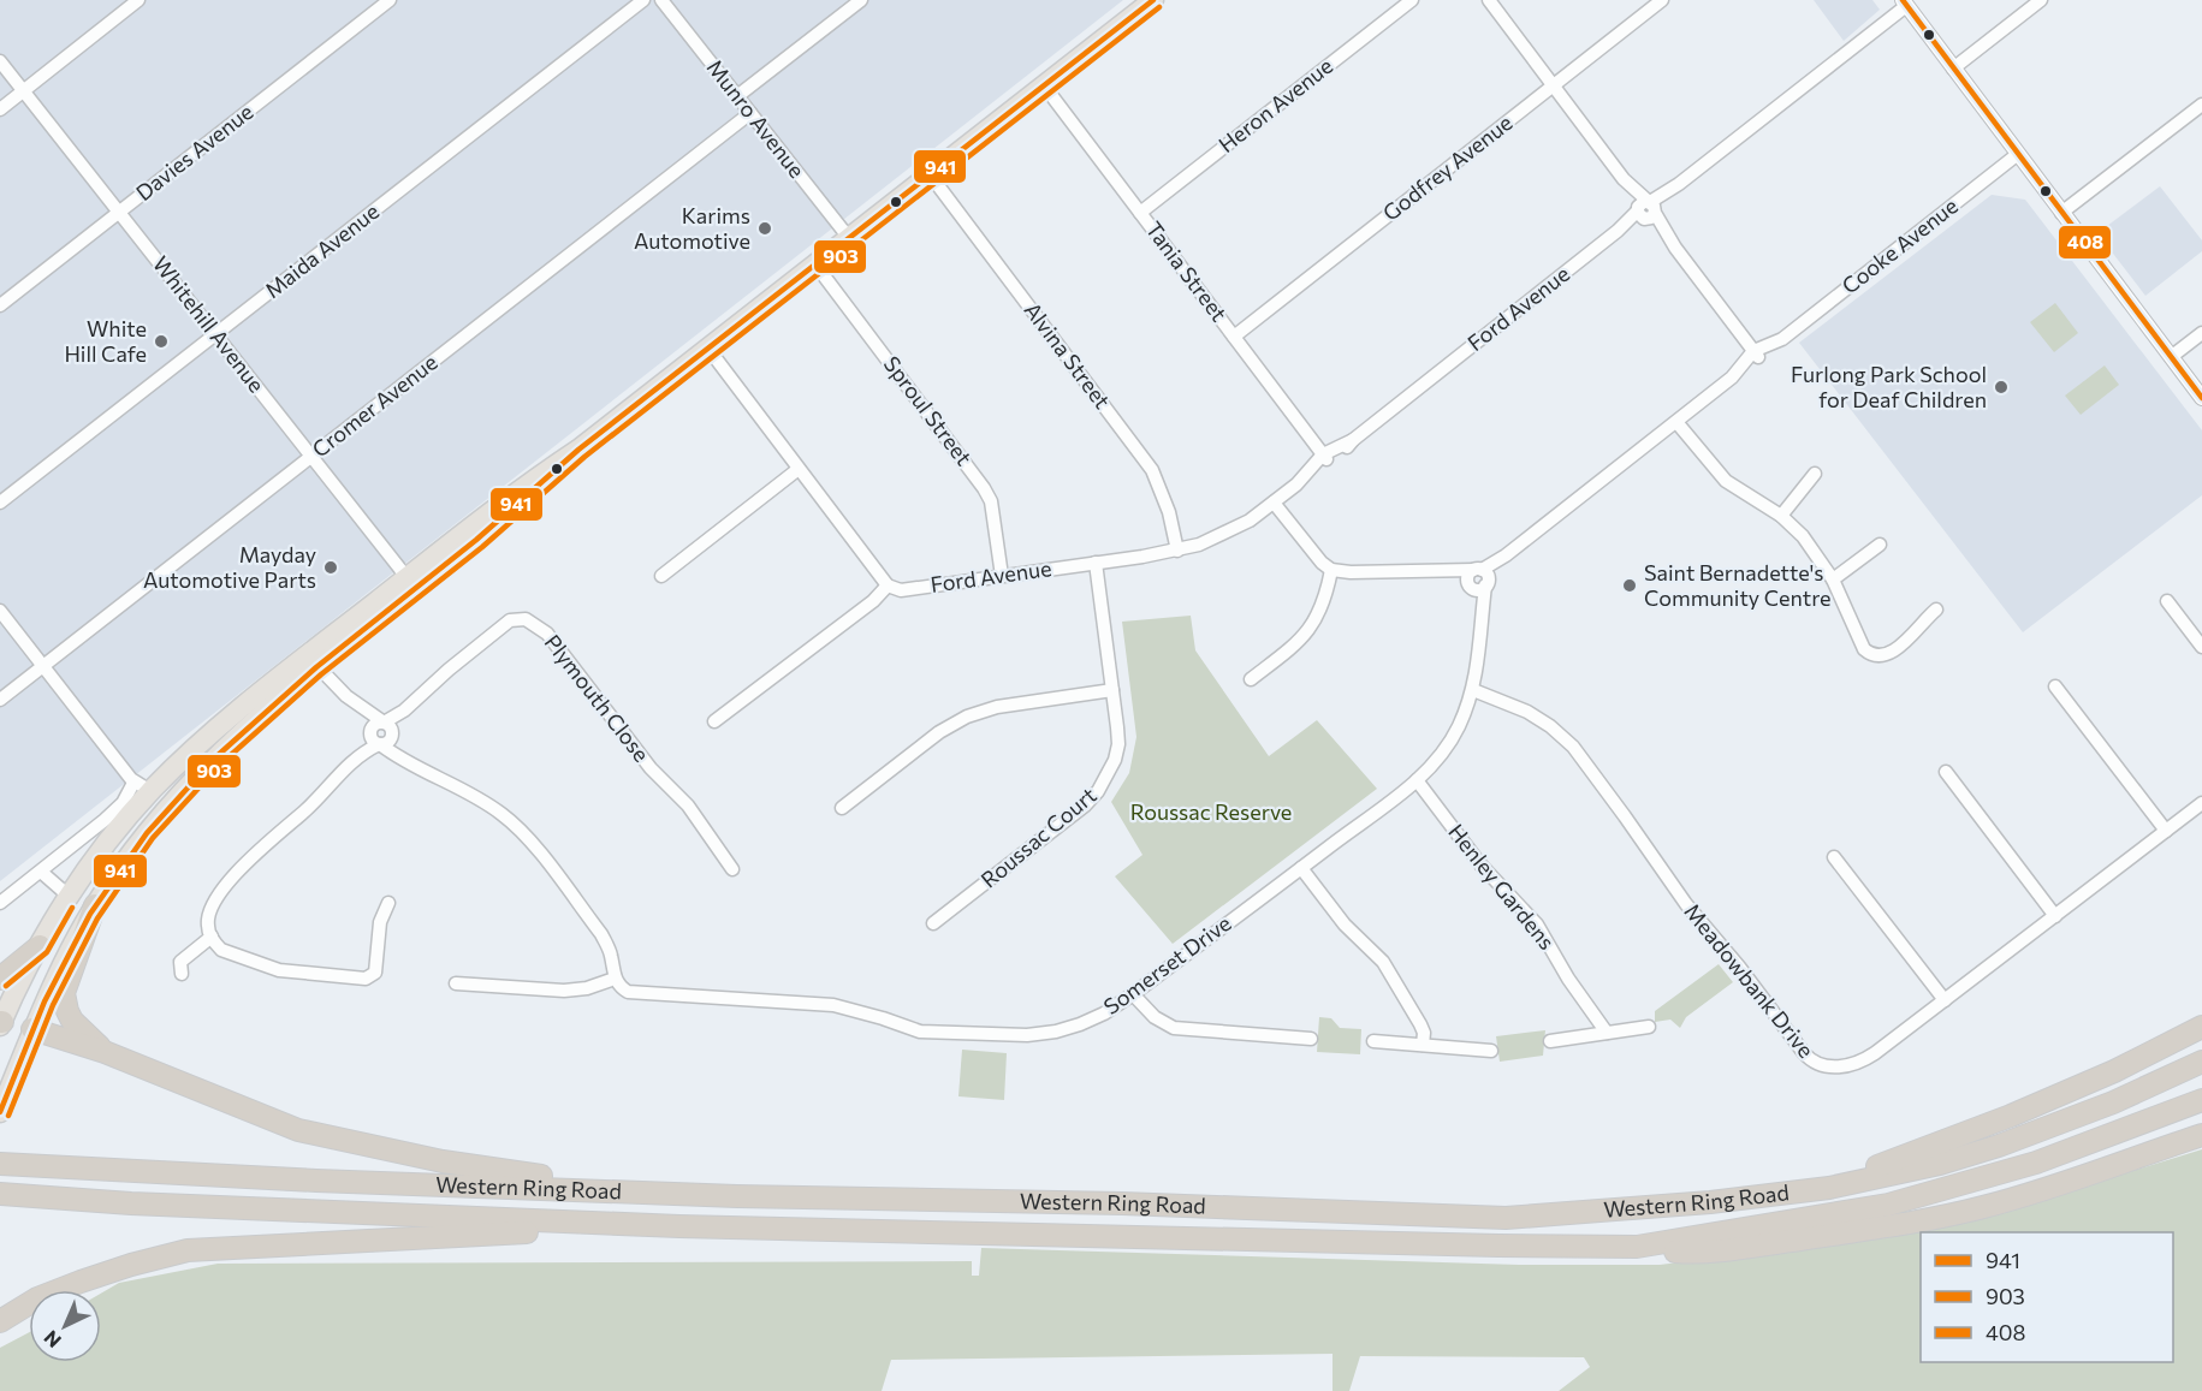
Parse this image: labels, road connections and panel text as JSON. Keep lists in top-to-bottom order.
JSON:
{
  "streets": {
    "highway": ["Western Ring Road"],
    "street": [
      "Heron Avenue",
      "Munro Avenue",
      "Davies Avenue",
      "Godfrey Avenue",
      "Cooke Avenue",
      "Maida Avenue",
      "Tania Street",
      "Ford Avenue",
      "Whitehill Avenue",
      "Alvina Street",
      "Cromer Avenue",
      "Sproul Street",
      "Plymouth Close",
      "Roussac Court",
      "Henley Gardens",
      "Somerset Drive",
      "Meadowbank Drive"
    ]
  },
  "crossings": [
    ["Heron Avenue", "Tania Street"],
    ["Munro Avenue", "Cromer Avenue"],
    ["Davies Avenue", "Whitehill Avenue"],
    ["Godfrey Avenue", "Tania Street"],
    ["Cooke Avenue", "Somerset Drive"],
    ["Maida Avenue", "Whitehill Avenue"],
    ["Tania Street", "Ford Avenue"],
    ["Ford Avenue", "Alvina Street"],
    ["Ford Avenue", "Sproul Street"],
    ["Ford Avenue", "Roussac Court"],
    ["Whitehill Avenue", "Cromer Avenue"],
    ["Henley Gardens", "Somerset Drive"],
    ["Somerset Drive", "Meadowbank Drive"]
  ],
  "parks": ["Roussac Reserve"],
  "places": [
    "Karims Automotive",
    "White Hill Cafe",
    "Furlong Park School for Deaf Children",
    "Mayday Automotive Parts",
    "Saint Bernadette's Community Centre"
  ],
  "lines": ["transit line 941", "transit line 408", "transit line 903"],
  "legend": ["941", "903", "408"],
  "north": "bottom left"
}
